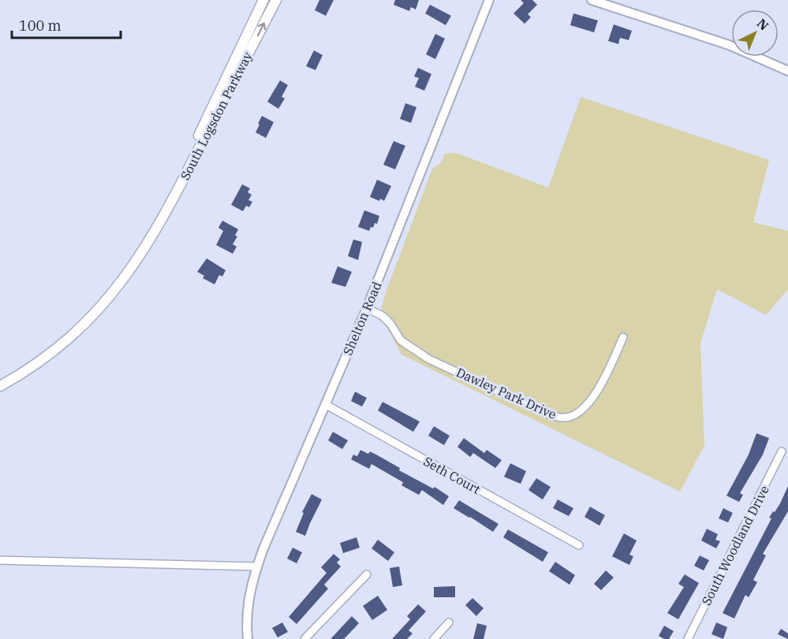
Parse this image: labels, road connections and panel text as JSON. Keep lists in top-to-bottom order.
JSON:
{
  "streets": {
    "main road": ["South Logsdon Parkway"],
    "street": [
      "Shelton Road",
      "Dawley Park Drive",
      "Seth Court",
      "South Woodland Drive"
    ]
  },
  "crossings": [
    ["Shelton Road", "Dawley Park Drive"],
    ["Shelton Road", "Seth Court"]
  ],
  "scale_bar": "100 m",
  "north": "top right"
}
